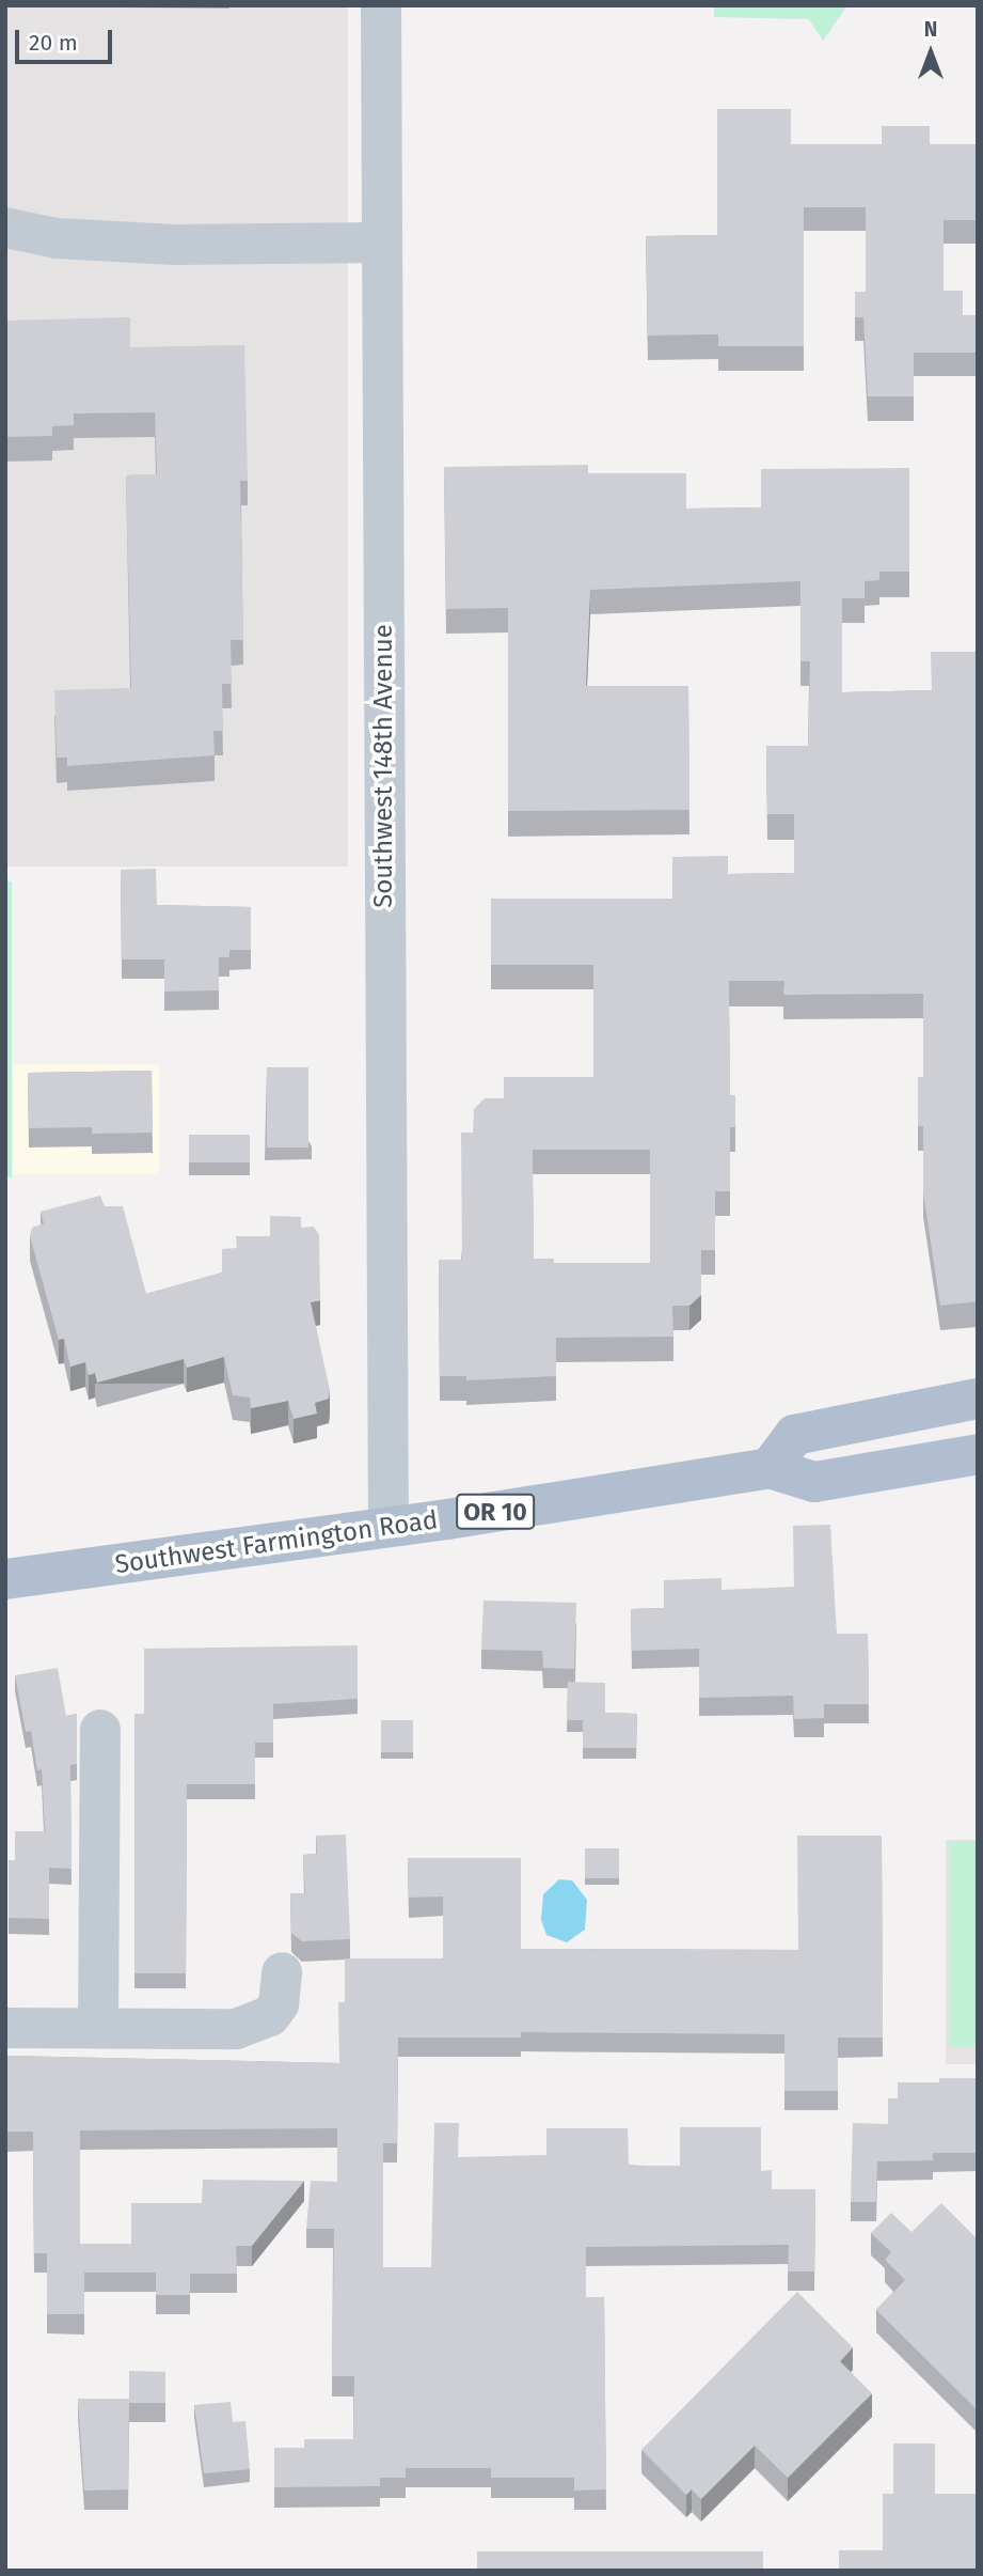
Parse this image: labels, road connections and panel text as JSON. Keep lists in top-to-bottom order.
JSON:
{
  "streets": {
    "main road": ["OR 10", "Southwest Farmington Road"],
    "street": ["Southwest 148th Avenue"]
  },
  "crossings": [
    ["Southwest 148th Avenue", "Southwest Farmington Road"]
  ],
  "scale_bar": "20 m",
  "north": "top"
}
